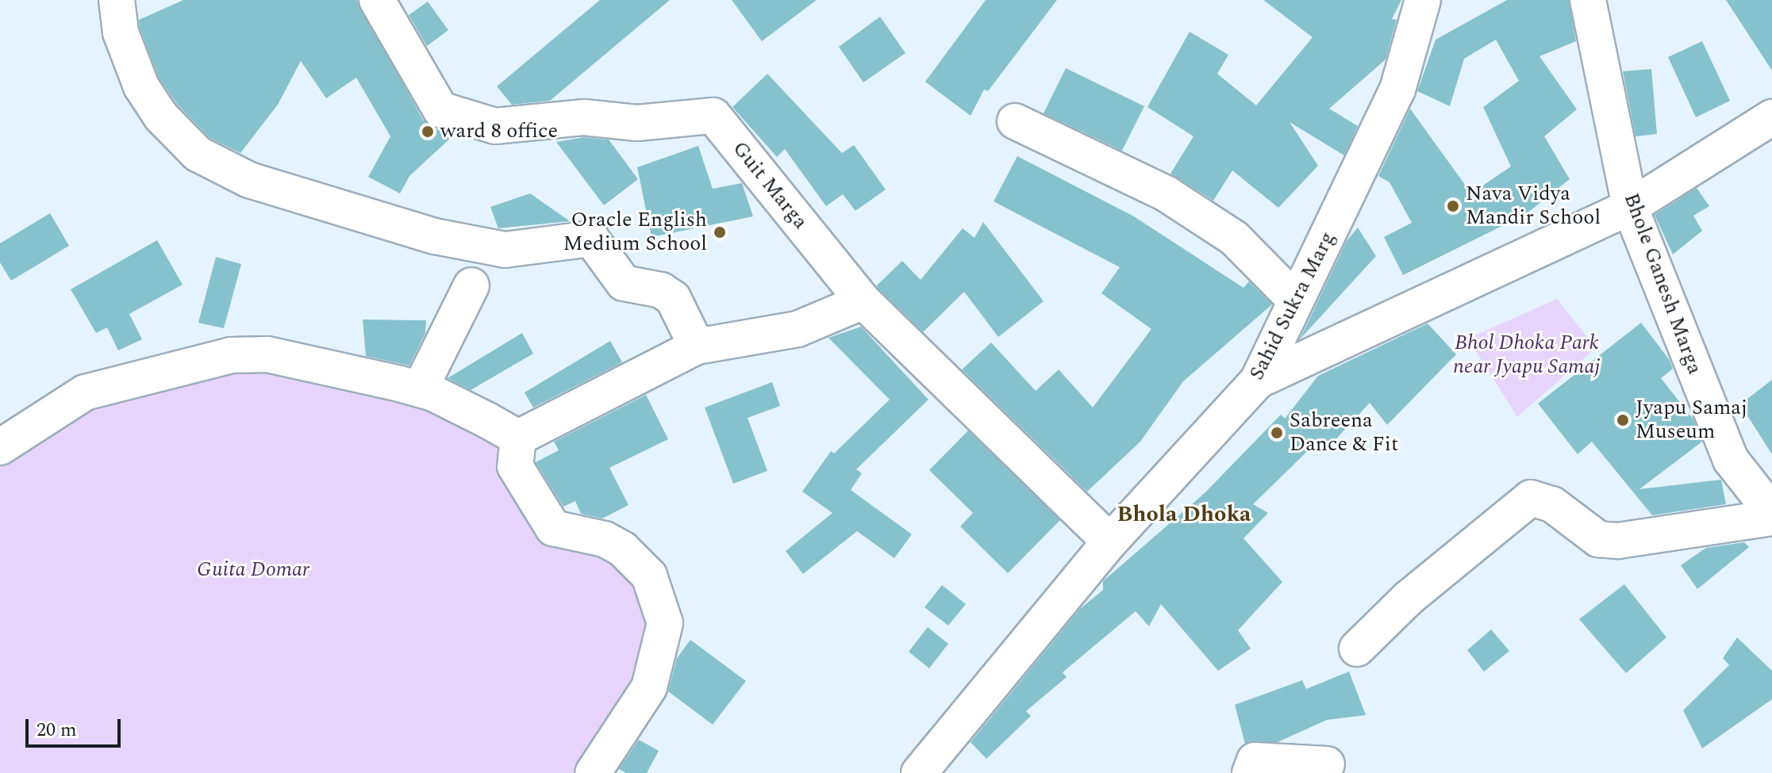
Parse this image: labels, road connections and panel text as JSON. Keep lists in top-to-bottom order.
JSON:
{
  "streets": {
    "street": ["Guit Marga", "Bhole Ganesh Marga", "Sahid Sukra Marg"]
  },
  "crossings": [
    ["Guit Marga", "Sahid Sukra Marg"]
  ],
  "districts": ["Bhola Dhoka"],
  "parks": ["Bhol Dhoka Park near Jyapu Samaj", "Guita Domar"],
  "places": [
    "ward 8 office",
    "Nava Vidya Mandir School",
    "Oracle English Medium School",
    "Jyapu Samaj Museum",
    "Sabreena Dance & Fit"
  ],
  "scale_bar": "20 m"
}
